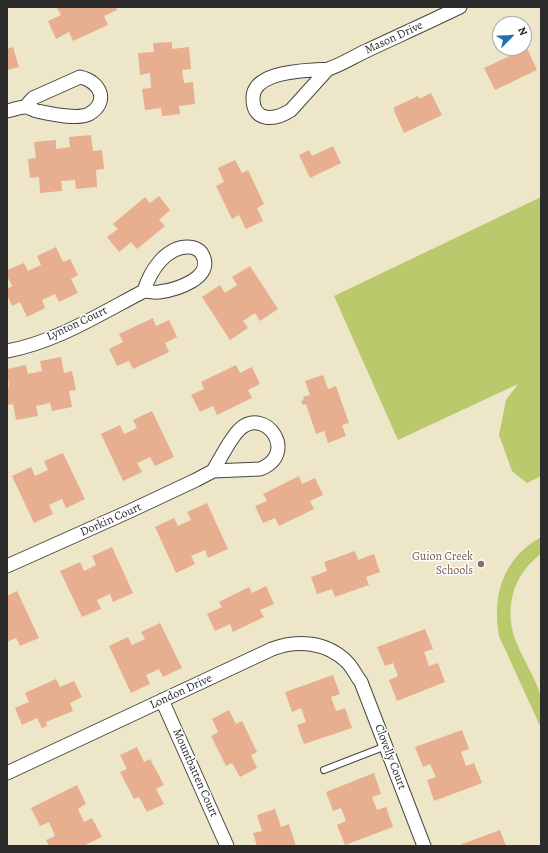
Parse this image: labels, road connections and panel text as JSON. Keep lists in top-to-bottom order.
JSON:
{
  "streets": {
    "street": [
      "Mason Drive",
      "Lynton Court",
      "Dorkin Court",
      "London Drive",
      "Clovelly Court",
      "Mountbatten Court"
    ]
  },
  "crossings": [
    ["London Drive", "Clovelly Court"],
    ["London Drive", "Mountbatten Court"]
  ],
  "places": ["Guion Creek Schools"],
  "north": "top right"
}
